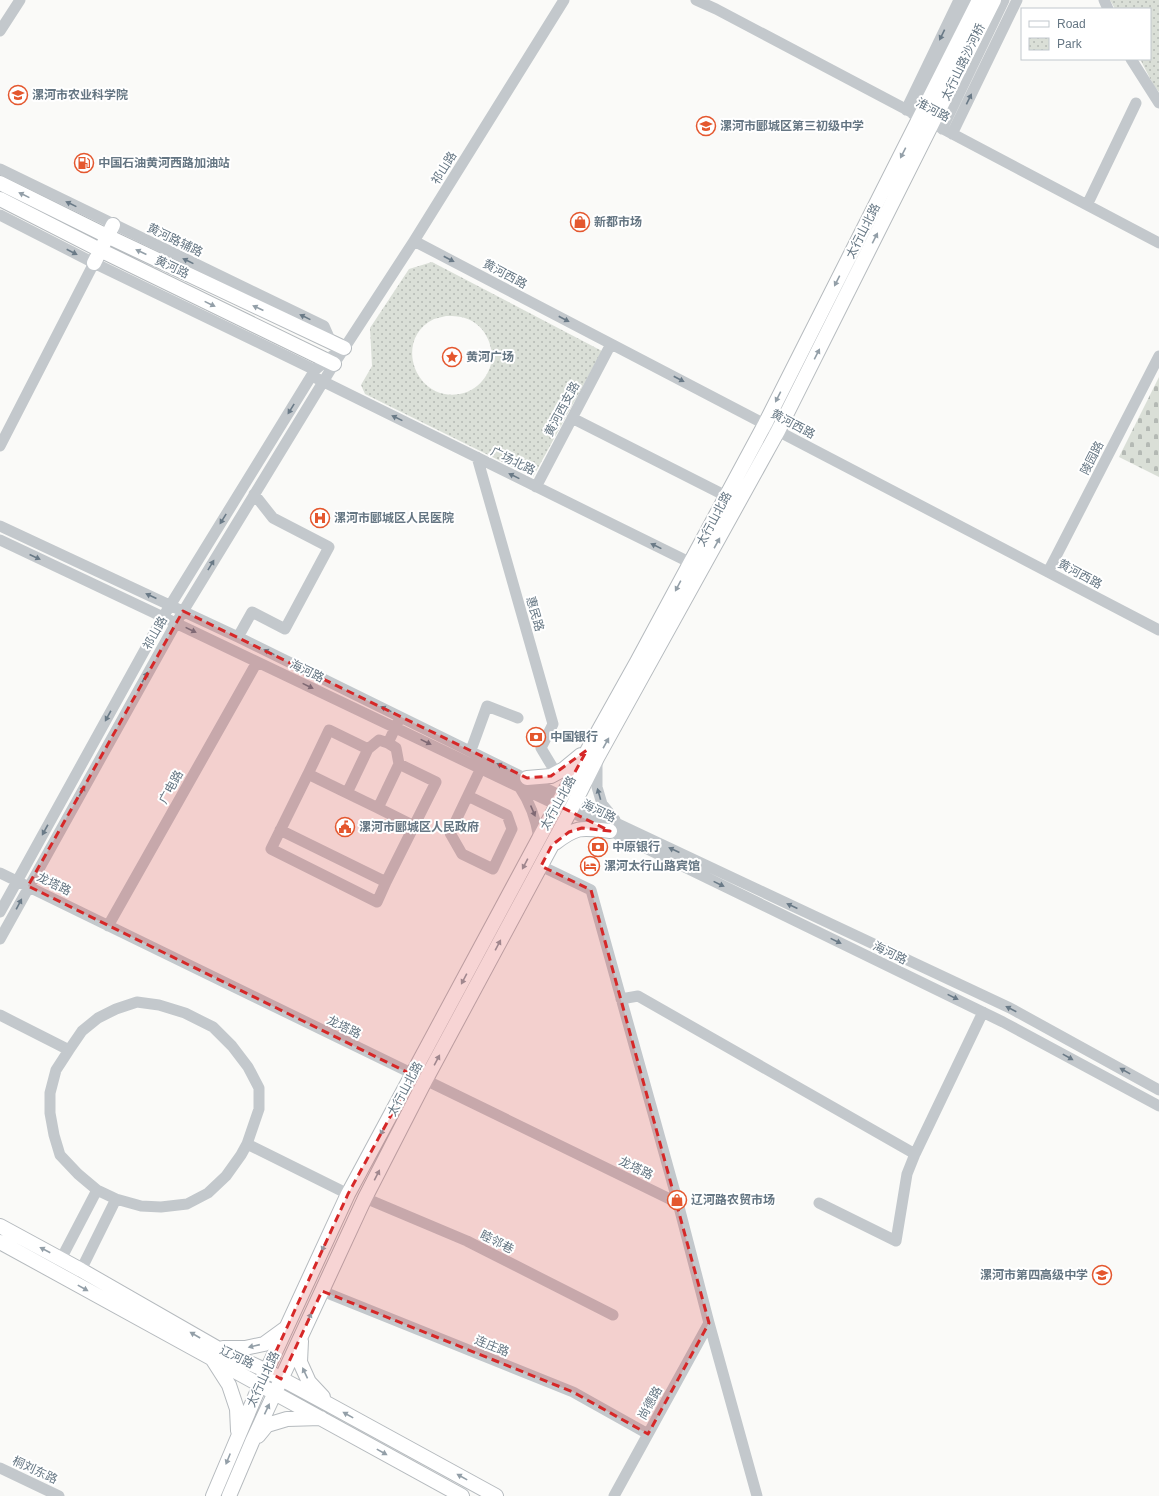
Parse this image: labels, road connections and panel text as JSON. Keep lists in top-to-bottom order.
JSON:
{
  "streets": {
    "main road": [
      "太行山路沙河桥",
      "太行山北路",
      "黄河路",
      "辽河路"
    ],
    "street": [
      "淮河路",
      "祁山路",
      "黄河西路",
      "黄河西支路",
      "陵园路",
      "广场北路",
      "惠民路",
      "海河路",
      "广电路",
      "龙塔路",
      "睦邻巷",
      "连庄路",
      "尚德路",
      "桐刘东路"
    ]
  },
  "crossings": [
    ["太行山路沙河桥", "淮河路"],
    ["太行山路沙河桥", "太行山北路"],
    ["淮河路", "太行山北路"],
    ["祁山路", "黄河路"],
    ["祁山路", "黄河西路"],
    ["祁山路", "广场北路"],
    ["祁山路", "海河路"],
    ["祁山路", "龙塔路"],
    ["太行山北路", "黄河西路"],
    ["太行山北路", "广场北路"],
    ["太行山北路", "海河路"],
    ["太行山北路", "龙塔路"],
    ["太行山北路", "睦邻巷"],
    ["太行山北路", "连庄路"],
    ["太行山北路", "辽河路"],
    ["黄河西路", "黄河西支路"],
    ["黄河西路", "陵园路"],
    ["黄河西支路", "广场北路"],
    ["广场北路", "惠民路"],
    ["海河路", "广电路"],
    ["广电路", "龙塔路"],
    ["连庄路", "尚德路"]
  ],
  "places": {
    "school or university": ["漯河市农业科学院", "漯河市郾城区第三初级中学", "漯河市第四高级中学"],
    "fuel station": ["中国石油黄河西路加油站"],
    "shop": ["新都市场", "辽河路农贸市场"],
    "place": ["黄河广场"],
    "hospital": ["漯河市郾城区人民医院"],
    "bank": ["中国银行", "中原银行"],
    "public building": ["漯河市郾城区人民政府"],
    "hotel": ["漯河太行山路宾馆"]
  },
  "legend": ["Road", "Park"]
}
